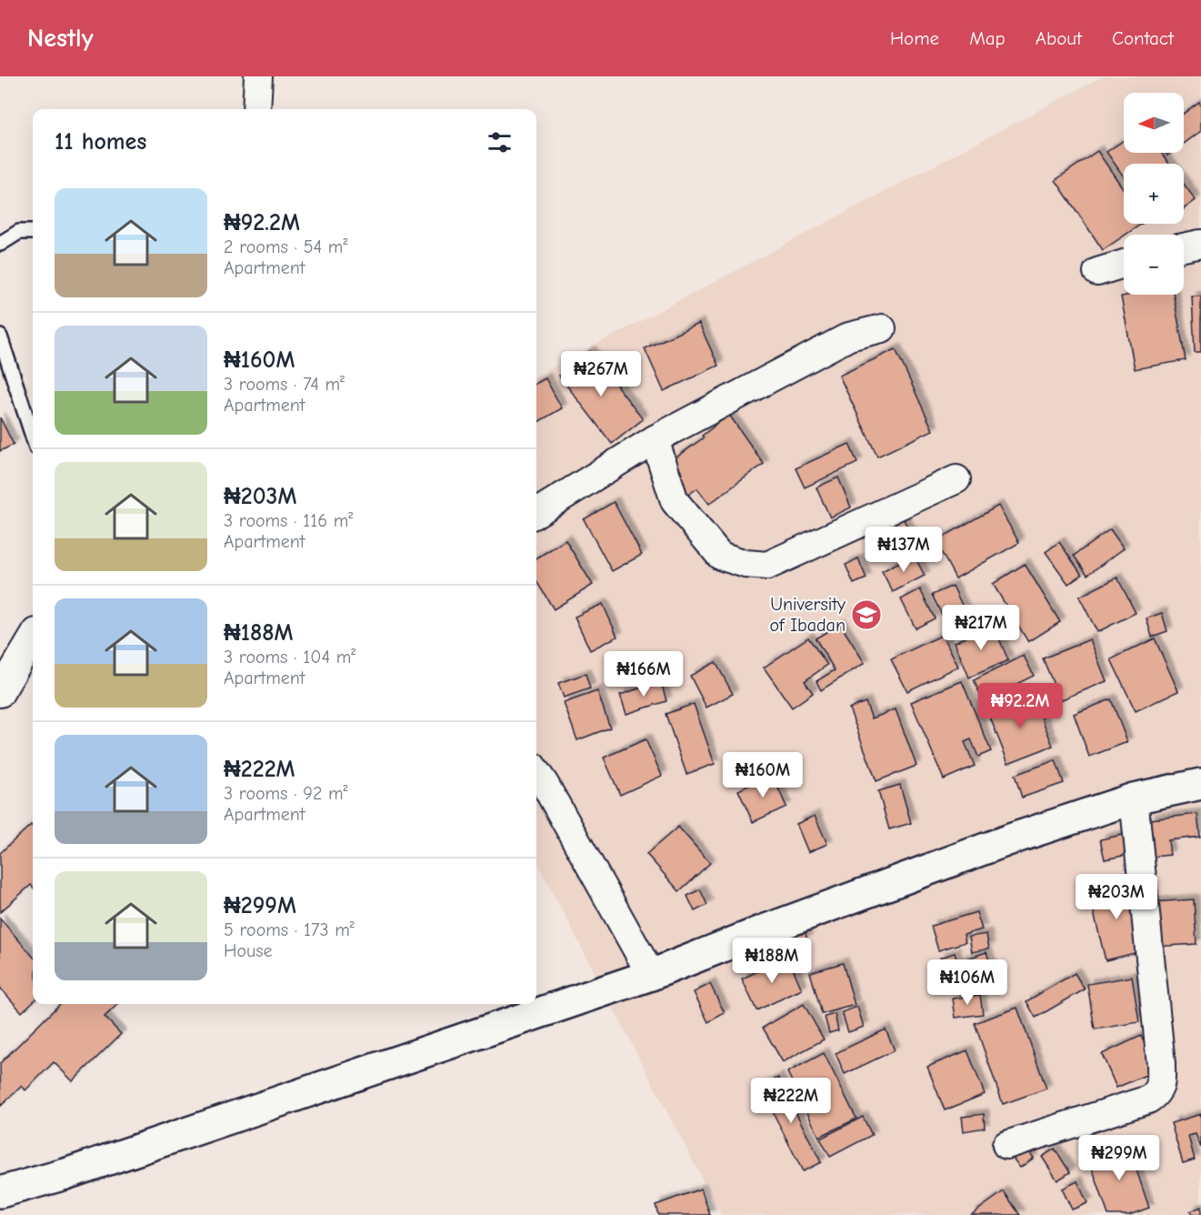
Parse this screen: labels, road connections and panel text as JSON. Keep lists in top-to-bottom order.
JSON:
{
  "places": {
    "school or university": ["University of Ibadan"]
  },
  "north": "left",
  "page": {
    "header": "Nestly",
    "nav": [
      "Home",
      "Map",
      "About",
      "Contact"
    ],
    "map_buttons": ["+", "−"],
    "heading": "11 homes",
    "list": [
      {
        "name": "₦92.2M",
        "note": "2 rooms · 54 m² · Apartment"
      },
      {
        "name": "₦160M",
        "note": "3 rooms · 74 m² · Apartment"
      },
      {
        "name": "₦203M",
        "note": "3 rooms · 116 m² · Apartment"
      },
      {
        "name": "₦188M",
        "note": "3 rooms · 104 m² · Apartment"
      },
      {
        "name": "₦222M",
        "note": "3 rooms · 92 m² · Apartment"
      },
      {
        "name": "₦299M",
        "note": "5 rooms · 173 m² · House"
      }
    ],
    "price": [
      "₦267M",
      "₦137M",
      "₦217M",
      "₦166M",
      "₦92.2M",
      "₦160M",
      "₦203M",
      "₦188M",
      "₦106M",
      "₦222M",
      "₦299M"
    ]
  }
}
